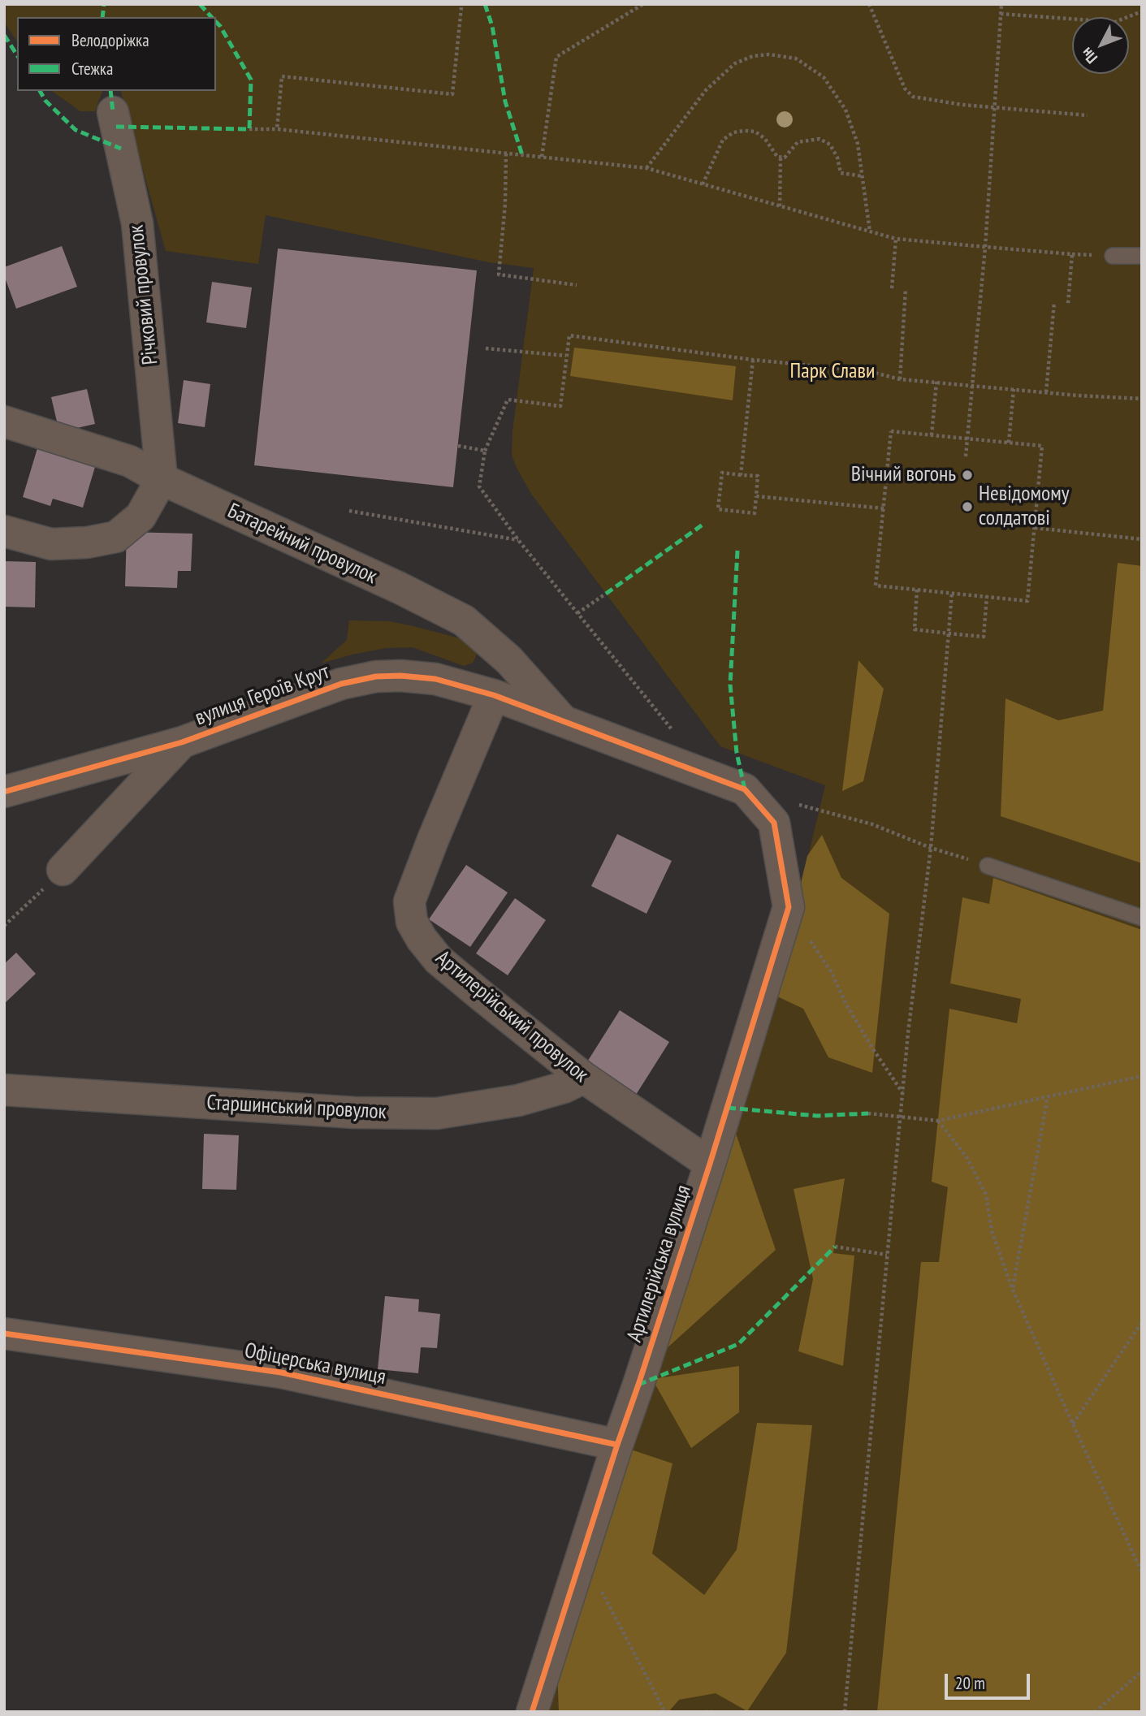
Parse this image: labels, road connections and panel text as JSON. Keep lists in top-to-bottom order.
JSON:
{
  "streets": {
    "street": [
      "Річковий провулок",
      "Батарейний провулок",
      "вулиця Героїв Крут",
      "Артилерійський провулок",
      "Старшинський провулок",
      "Артилерійська вулиця",
      "Офіцерська вулиця"
    ]
  },
  "crossings": [
    ["Річковий провулок", "Батарейний провулок"],
    ["Батарейний провулок", "вулиця Героїв Крут"],
    ["вулиця Героїв Крут", "Артилерійський провулок"],
    ["вулиця Героїв Крут", "Артилерійська вулиця"],
    ["Артилерійський провулок", "Старшинський провулок"],
    ["Артилерійський провулок", "Артилерійська вулиця"],
    ["Артилерійська вулиця", "Офіцерська вулиця"]
  ],
  "parks": ["Парк Слави"],
  "places": ["Вічний вогонь", "Невідомому солдатові"],
  "legend": ["Велодоріжка", "Стежка"],
  "scale_bar": "20 m",
  "north": "bottom left"
}
